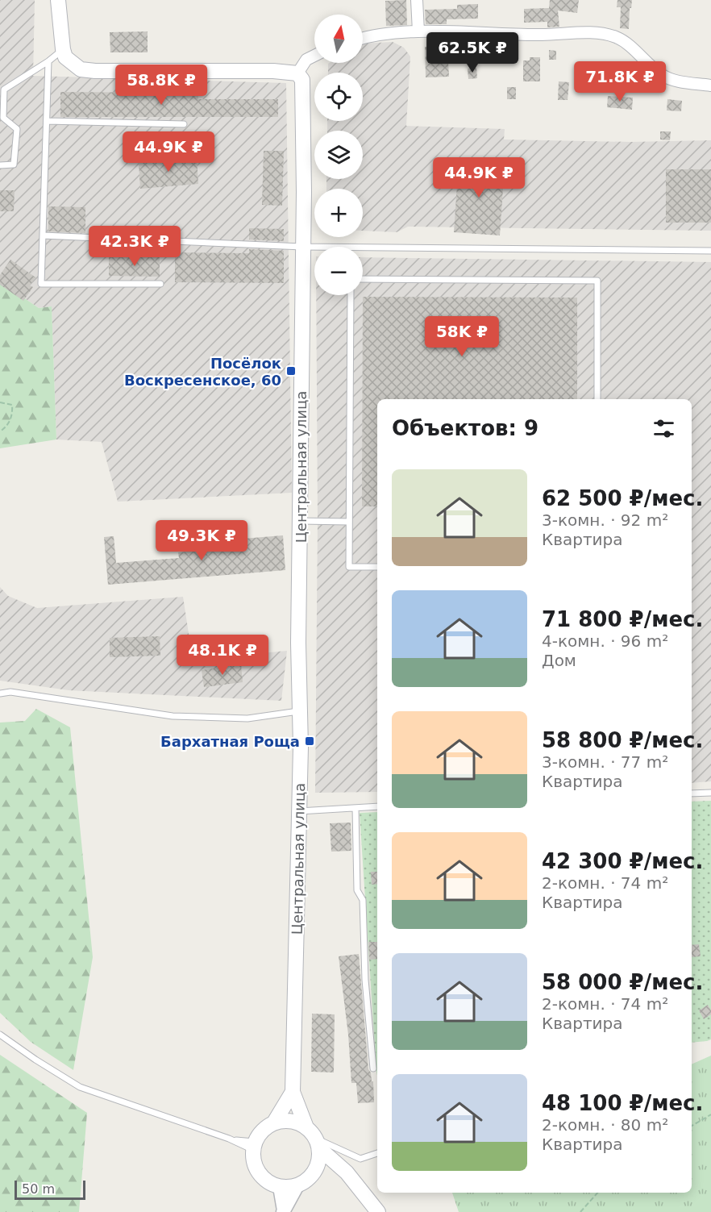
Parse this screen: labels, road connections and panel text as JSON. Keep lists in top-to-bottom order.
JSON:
{
  "streets": {
    "main road": ["Центральная улица"]
  },
  "places": {
    "transit": ["Посёлок Воскресенское, 60", "Бархатная Роща"]
  },
  "scale_bar": "50 m",
  "north": "top",
  "page": {
    "map_buttons": ["+", "−"],
    "price": [
      "62.5K ₽",
      "71.8K ₽",
      "58.8K ₽",
      "44.9K ₽",
      "44.9K ₽",
      "42.3K ₽",
      "58K ₽",
      "49.3K ₽",
      "48.1K ₽"
    ],
    "heading": "Объектов: 9",
    "list": [
      {
        "name": "62 500 ₽/мес.",
        "note": "3-комн. · 92 m² · Квартира"
      },
      {
        "name": "71 800 ₽/мес.",
        "note": "4-комн. · 96 m² · Дом"
      },
      {
        "name": "58 800 ₽/мес.",
        "note": "3-комн. · 77 m² · Квартира"
      },
      {
        "name": "42 300 ₽/мес.",
        "note": "2-комн. · 74 m² · Квартира"
      },
      {
        "name": "58 000 ₽/мес.",
        "note": "2-комн. · 74 m² · Квартира"
      },
      {
        "name": "48 100 ₽/мес.",
        "note": "2-комн. · 80 m² · Квартира"
      }
    ],
    "scale": "50 m"
  }
}
